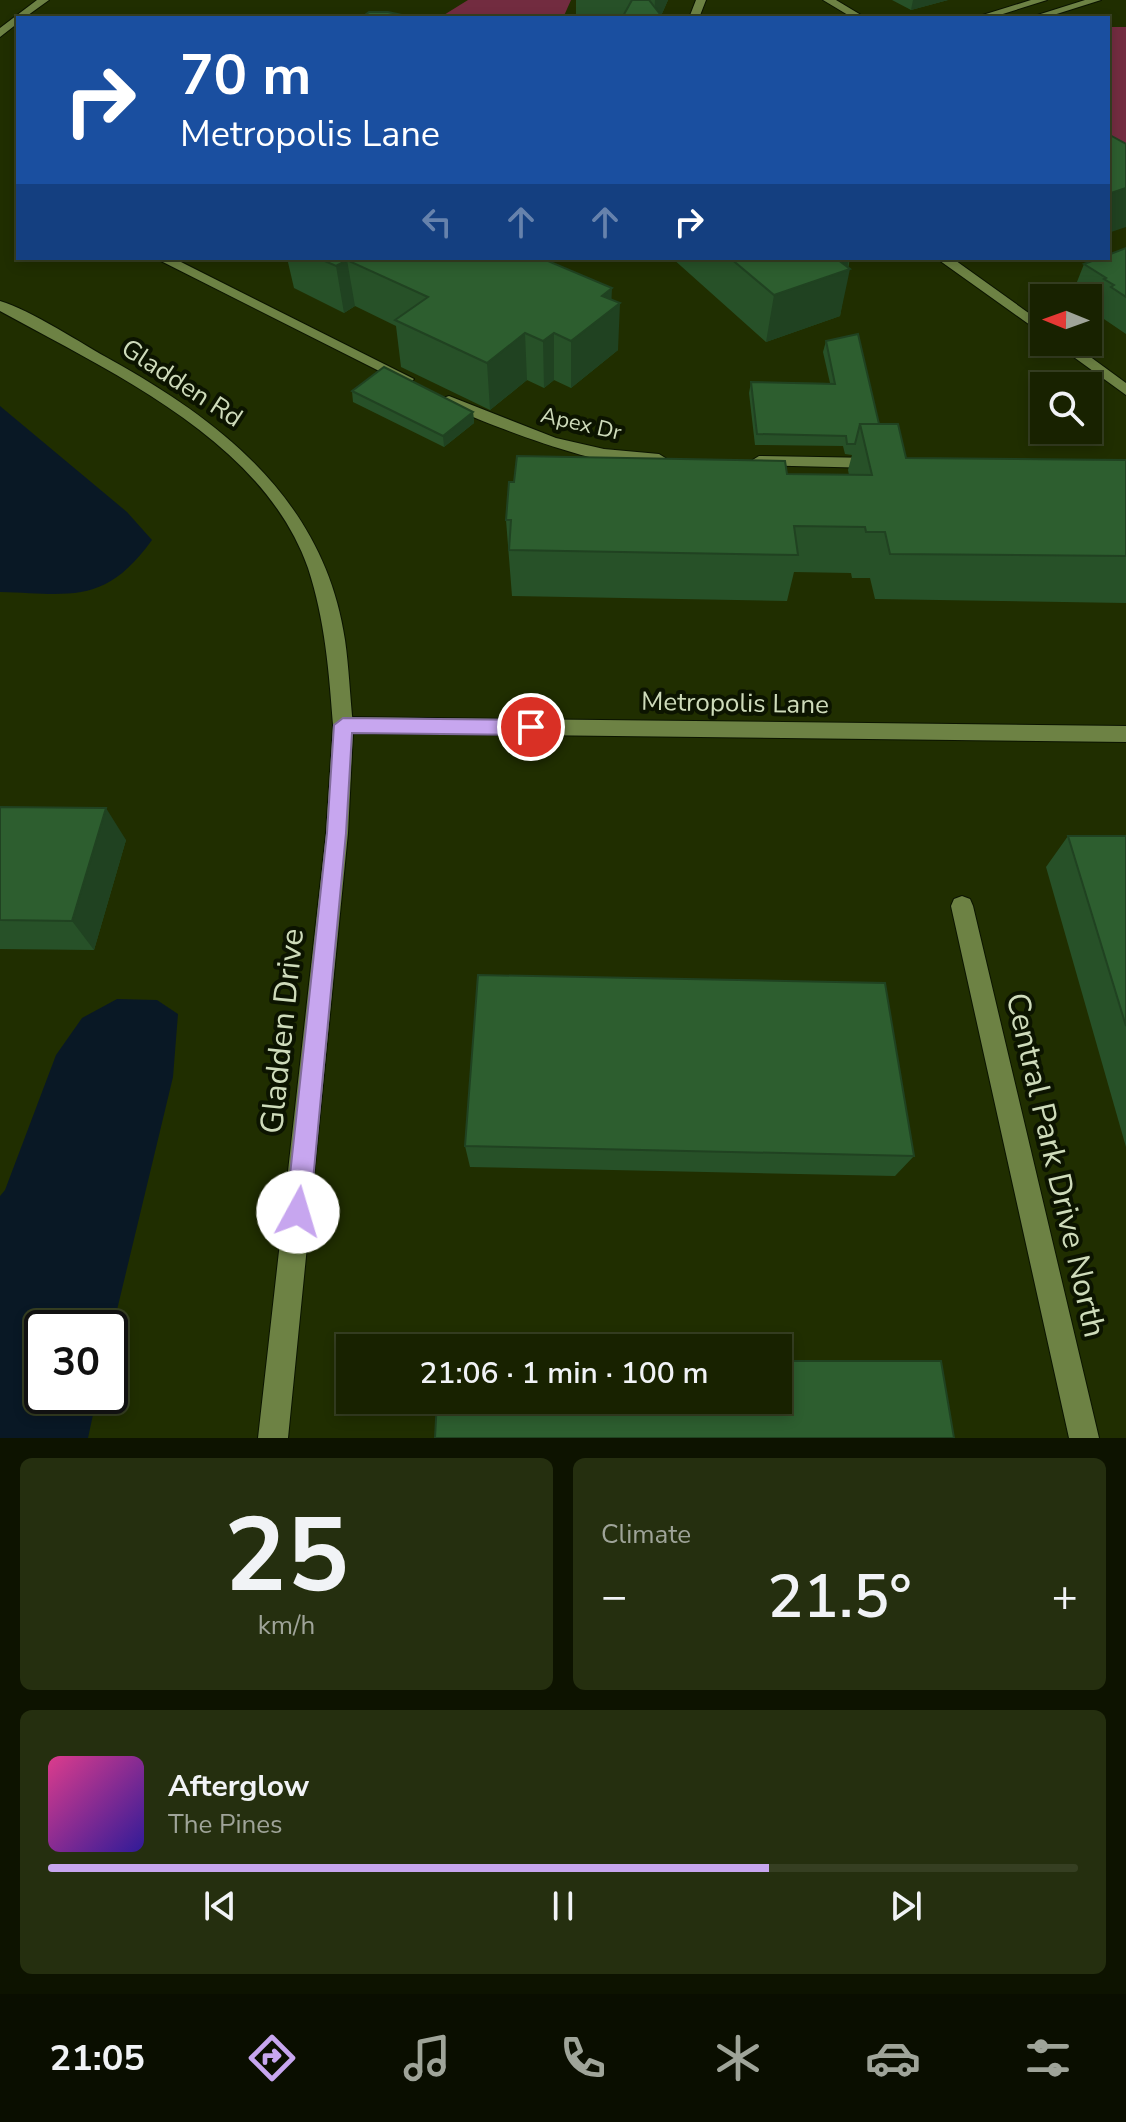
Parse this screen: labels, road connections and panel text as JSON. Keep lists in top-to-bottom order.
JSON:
{
  "streets": {
    "street": [
      "Gladden Rd",
      "Apex Dr",
      "Metropolis Lane",
      "Gladden Drive",
      "Central Park Drive North"
    ]
  },
  "crossings": [
    ["Gladden Rd", "Metropolis Lane"],
    ["Gladden Rd", "Gladden Drive"],
    ["Metropolis Lane", "Gladden Drive"]
  ],
  "north": "left",
  "page": {
    "turn": ["70 m", "Metropolis Lane"],
    "limit": "30",
    "trip": "21:06 · 1 min · 100 m",
    "tile": [
      ["25", "km/h"],
      "Climate"
    ],
    "heat": ["−", "21.5°", "+"],
    "song": ["Afterglow", "The Pines"],
    "tabs": "21:05"
  }
}
